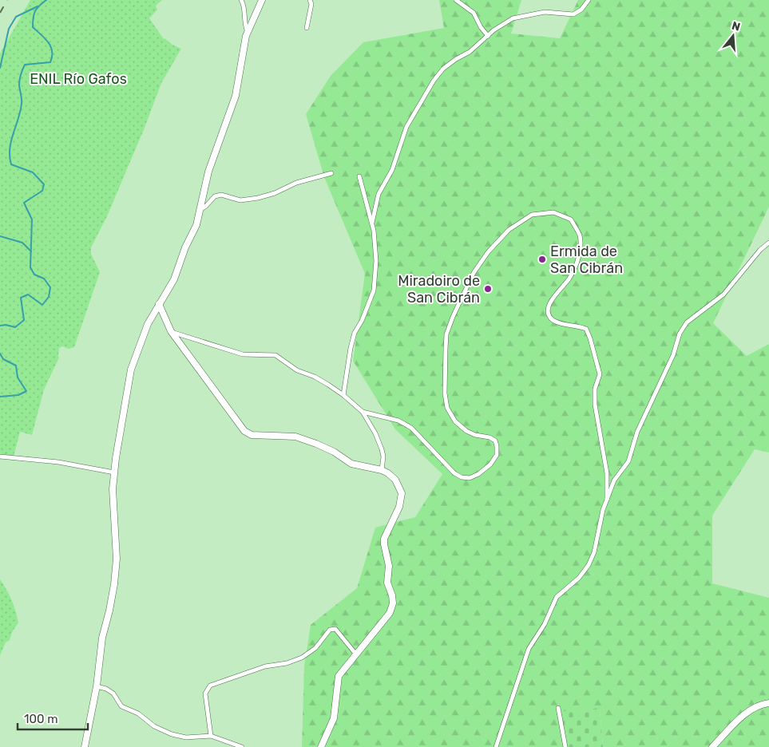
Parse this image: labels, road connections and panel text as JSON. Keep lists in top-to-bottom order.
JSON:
{
  "parks": ["ENIL Río Gafos"],
  "places": ["Ermida de San Cibrán", "Miradoiro de San Cibrán"],
  "scale_bar": "100 m",
  "north": "top"
}
